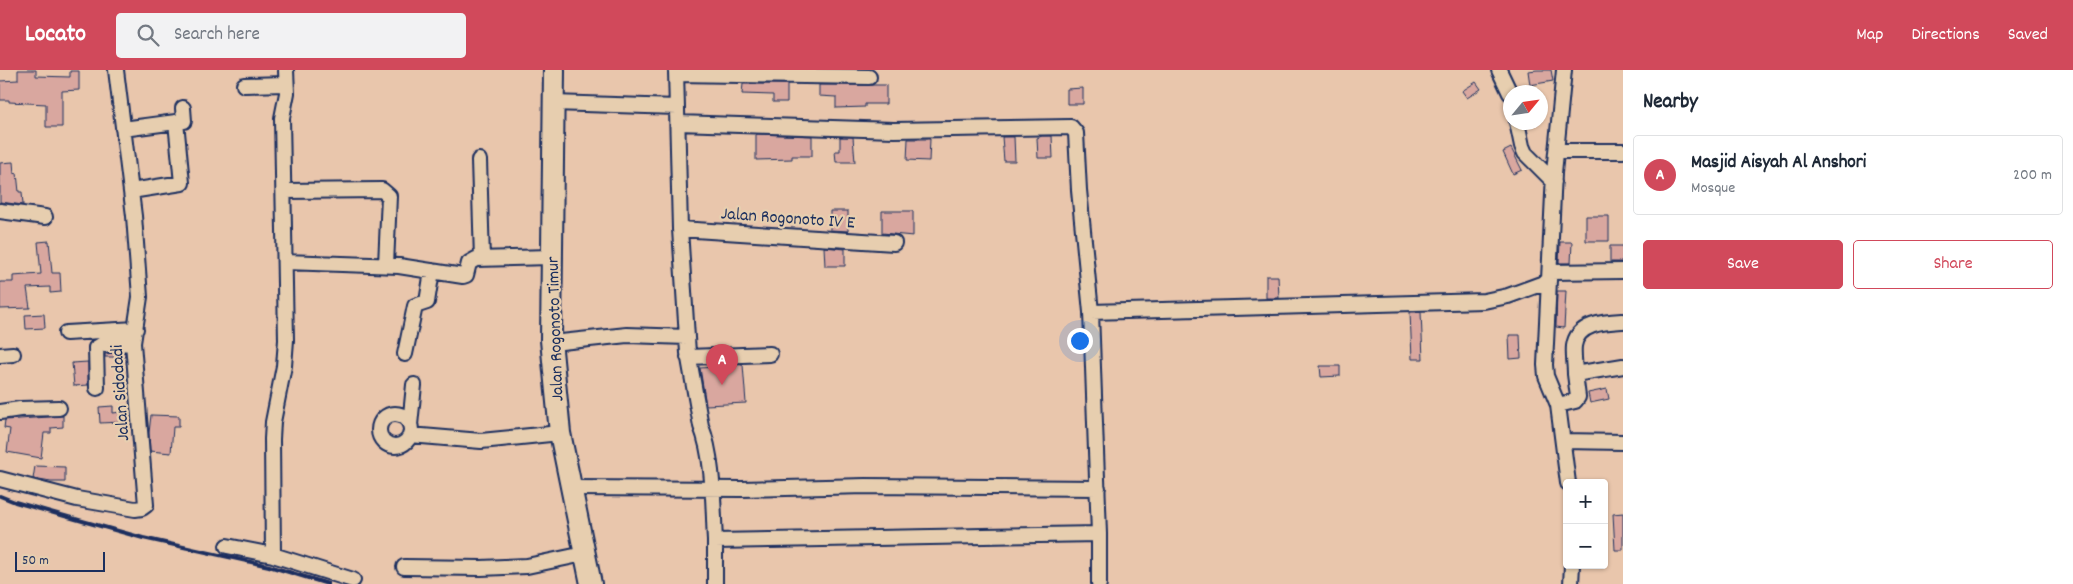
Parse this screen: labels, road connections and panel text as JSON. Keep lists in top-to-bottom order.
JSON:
{
  "streets": {
    "main road": ["Jalan Rogonoto Timur"],
    "street": ["Jalan Rogonoto IV E", "Jalan Sidodadi"]
  },
  "scale_bar": "50 m",
  "north": "top right",
  "page": {
    "header": "Locato",
    "search": "Search here",
    "nav": ["Map", "Directions", "Saved"],
    "heading": "Nearby",
    "list": [
      {
        "mark": "A",
        "name": "Masjid Aisyah Al Anshori",
        "note": "Mosque",
        "value": "200 m"
      }
    ],
    "buttons": ["Save", "Share"],
    "pins": "A",
    "map_buttons": ["+", "−"],
    "scale": "50 m"
  }
}
